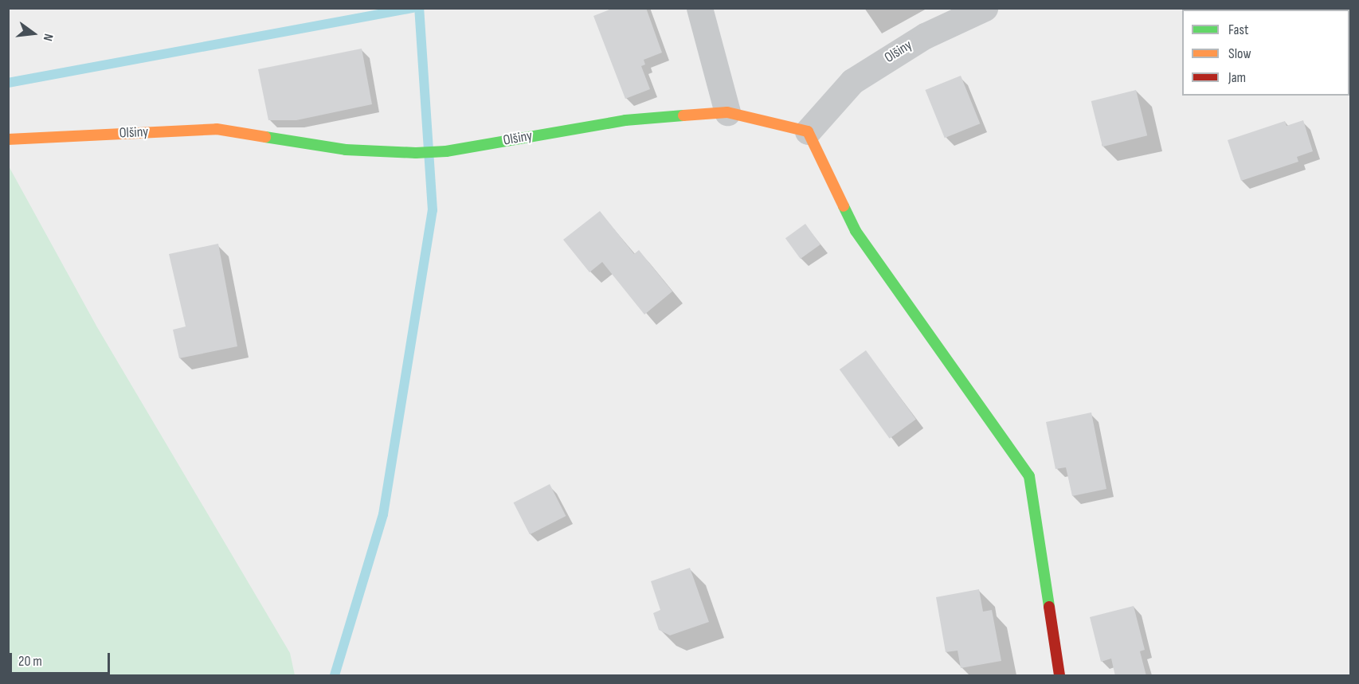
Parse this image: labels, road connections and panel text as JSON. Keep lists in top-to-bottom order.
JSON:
{
  "streets": {
    "street": ["Olšiny"]
  },
  "legend": ["Fast", "Slow", "Jam"],
  "scale_bar": "20 m",
  "north": "right"
}
